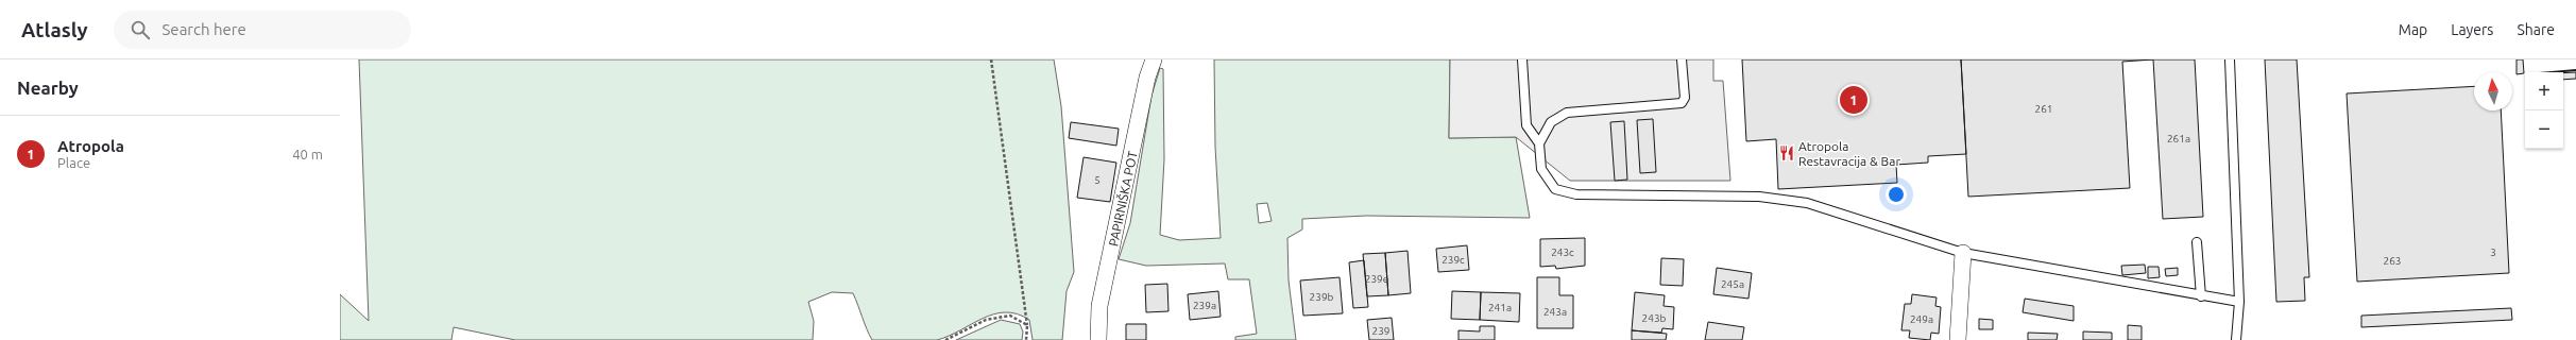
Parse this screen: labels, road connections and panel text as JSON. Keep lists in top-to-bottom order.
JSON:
{
  "streets": {
    "street": ["PAPIRNIŠKA POT"]
  },
  "places": {
    "restaurant": ["Atropola Restavracija & Bar"]
  },
  "house_numbers": [
    "261",
    "261a",
    "5",
    "243c",
    "3",
    "239c",
    "263",
    "239e",
    "245a",
    "239b",
    "239a",
    "241a",
    "243a",
    "243b",
    "249a",
    "239"
  ],
  "north": "top",
  "page": {
    "header": "Atlasly",
    "search": "Search here",
    "nav": ["Map", "Layers", "Share"],
    "heading": "Nearby",
    "map_buttons": ["+", "−"],
    "pins": "1",
    "list": [
      {
        "mark": "1",
        "name": "Atropola",
        "note": "Place",
        "value": "40 m"
      }
    ]
  }
}
